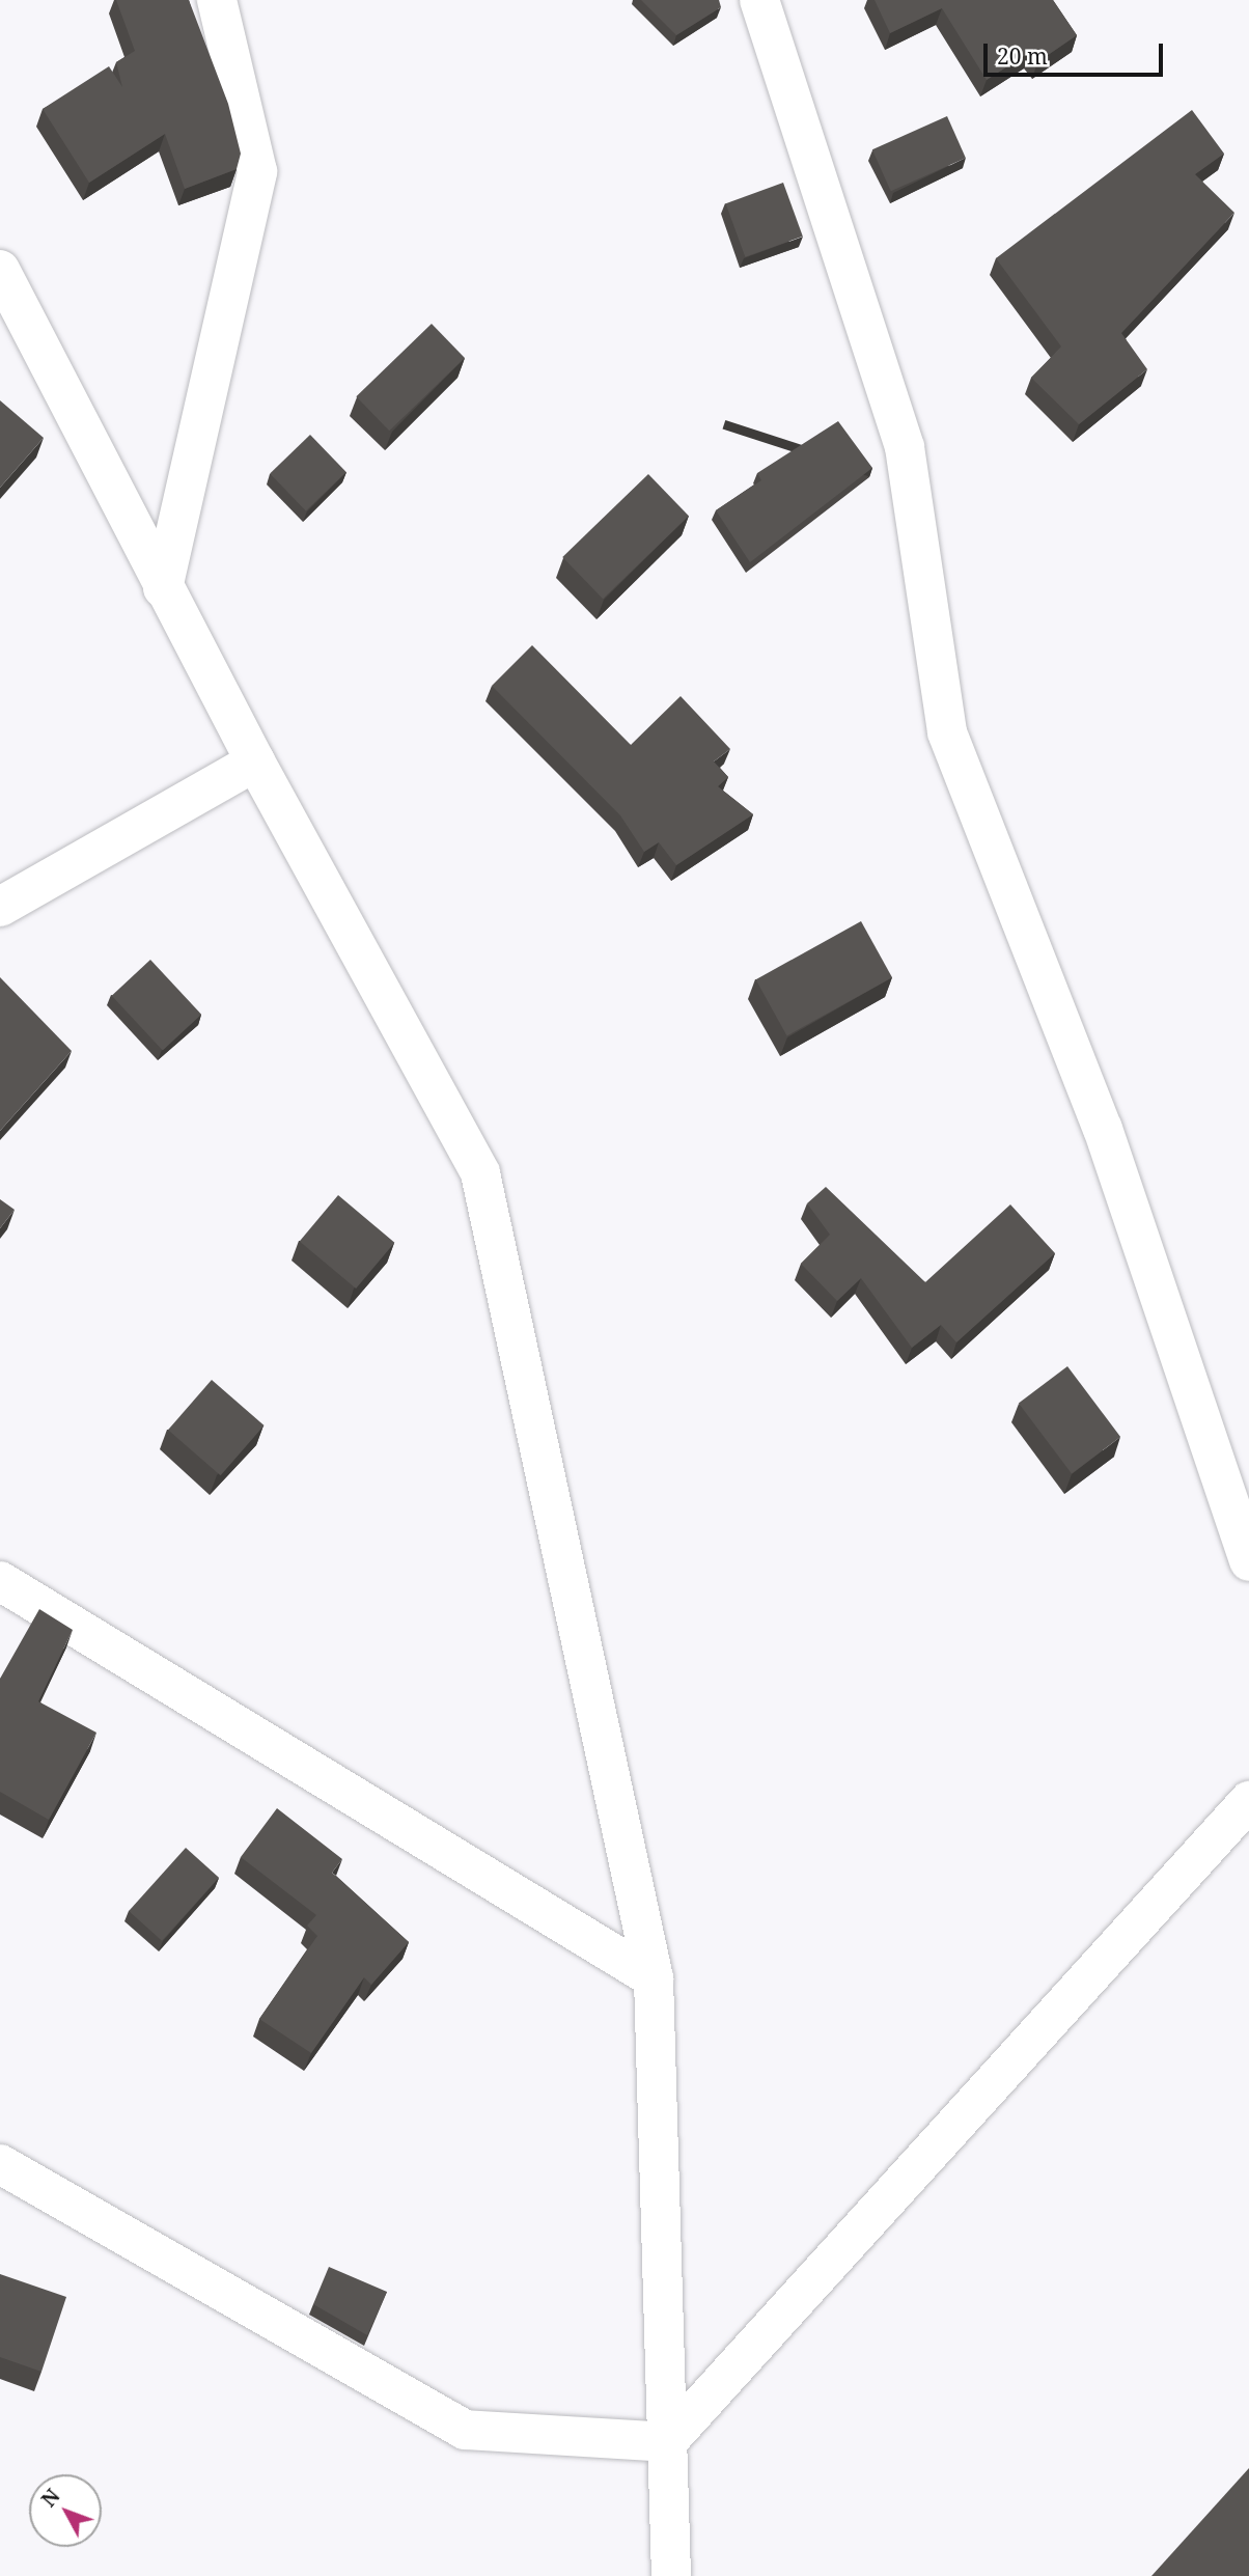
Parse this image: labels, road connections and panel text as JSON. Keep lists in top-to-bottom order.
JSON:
{
  "scale_bar": "20 m",
  "north": "top left"
}
